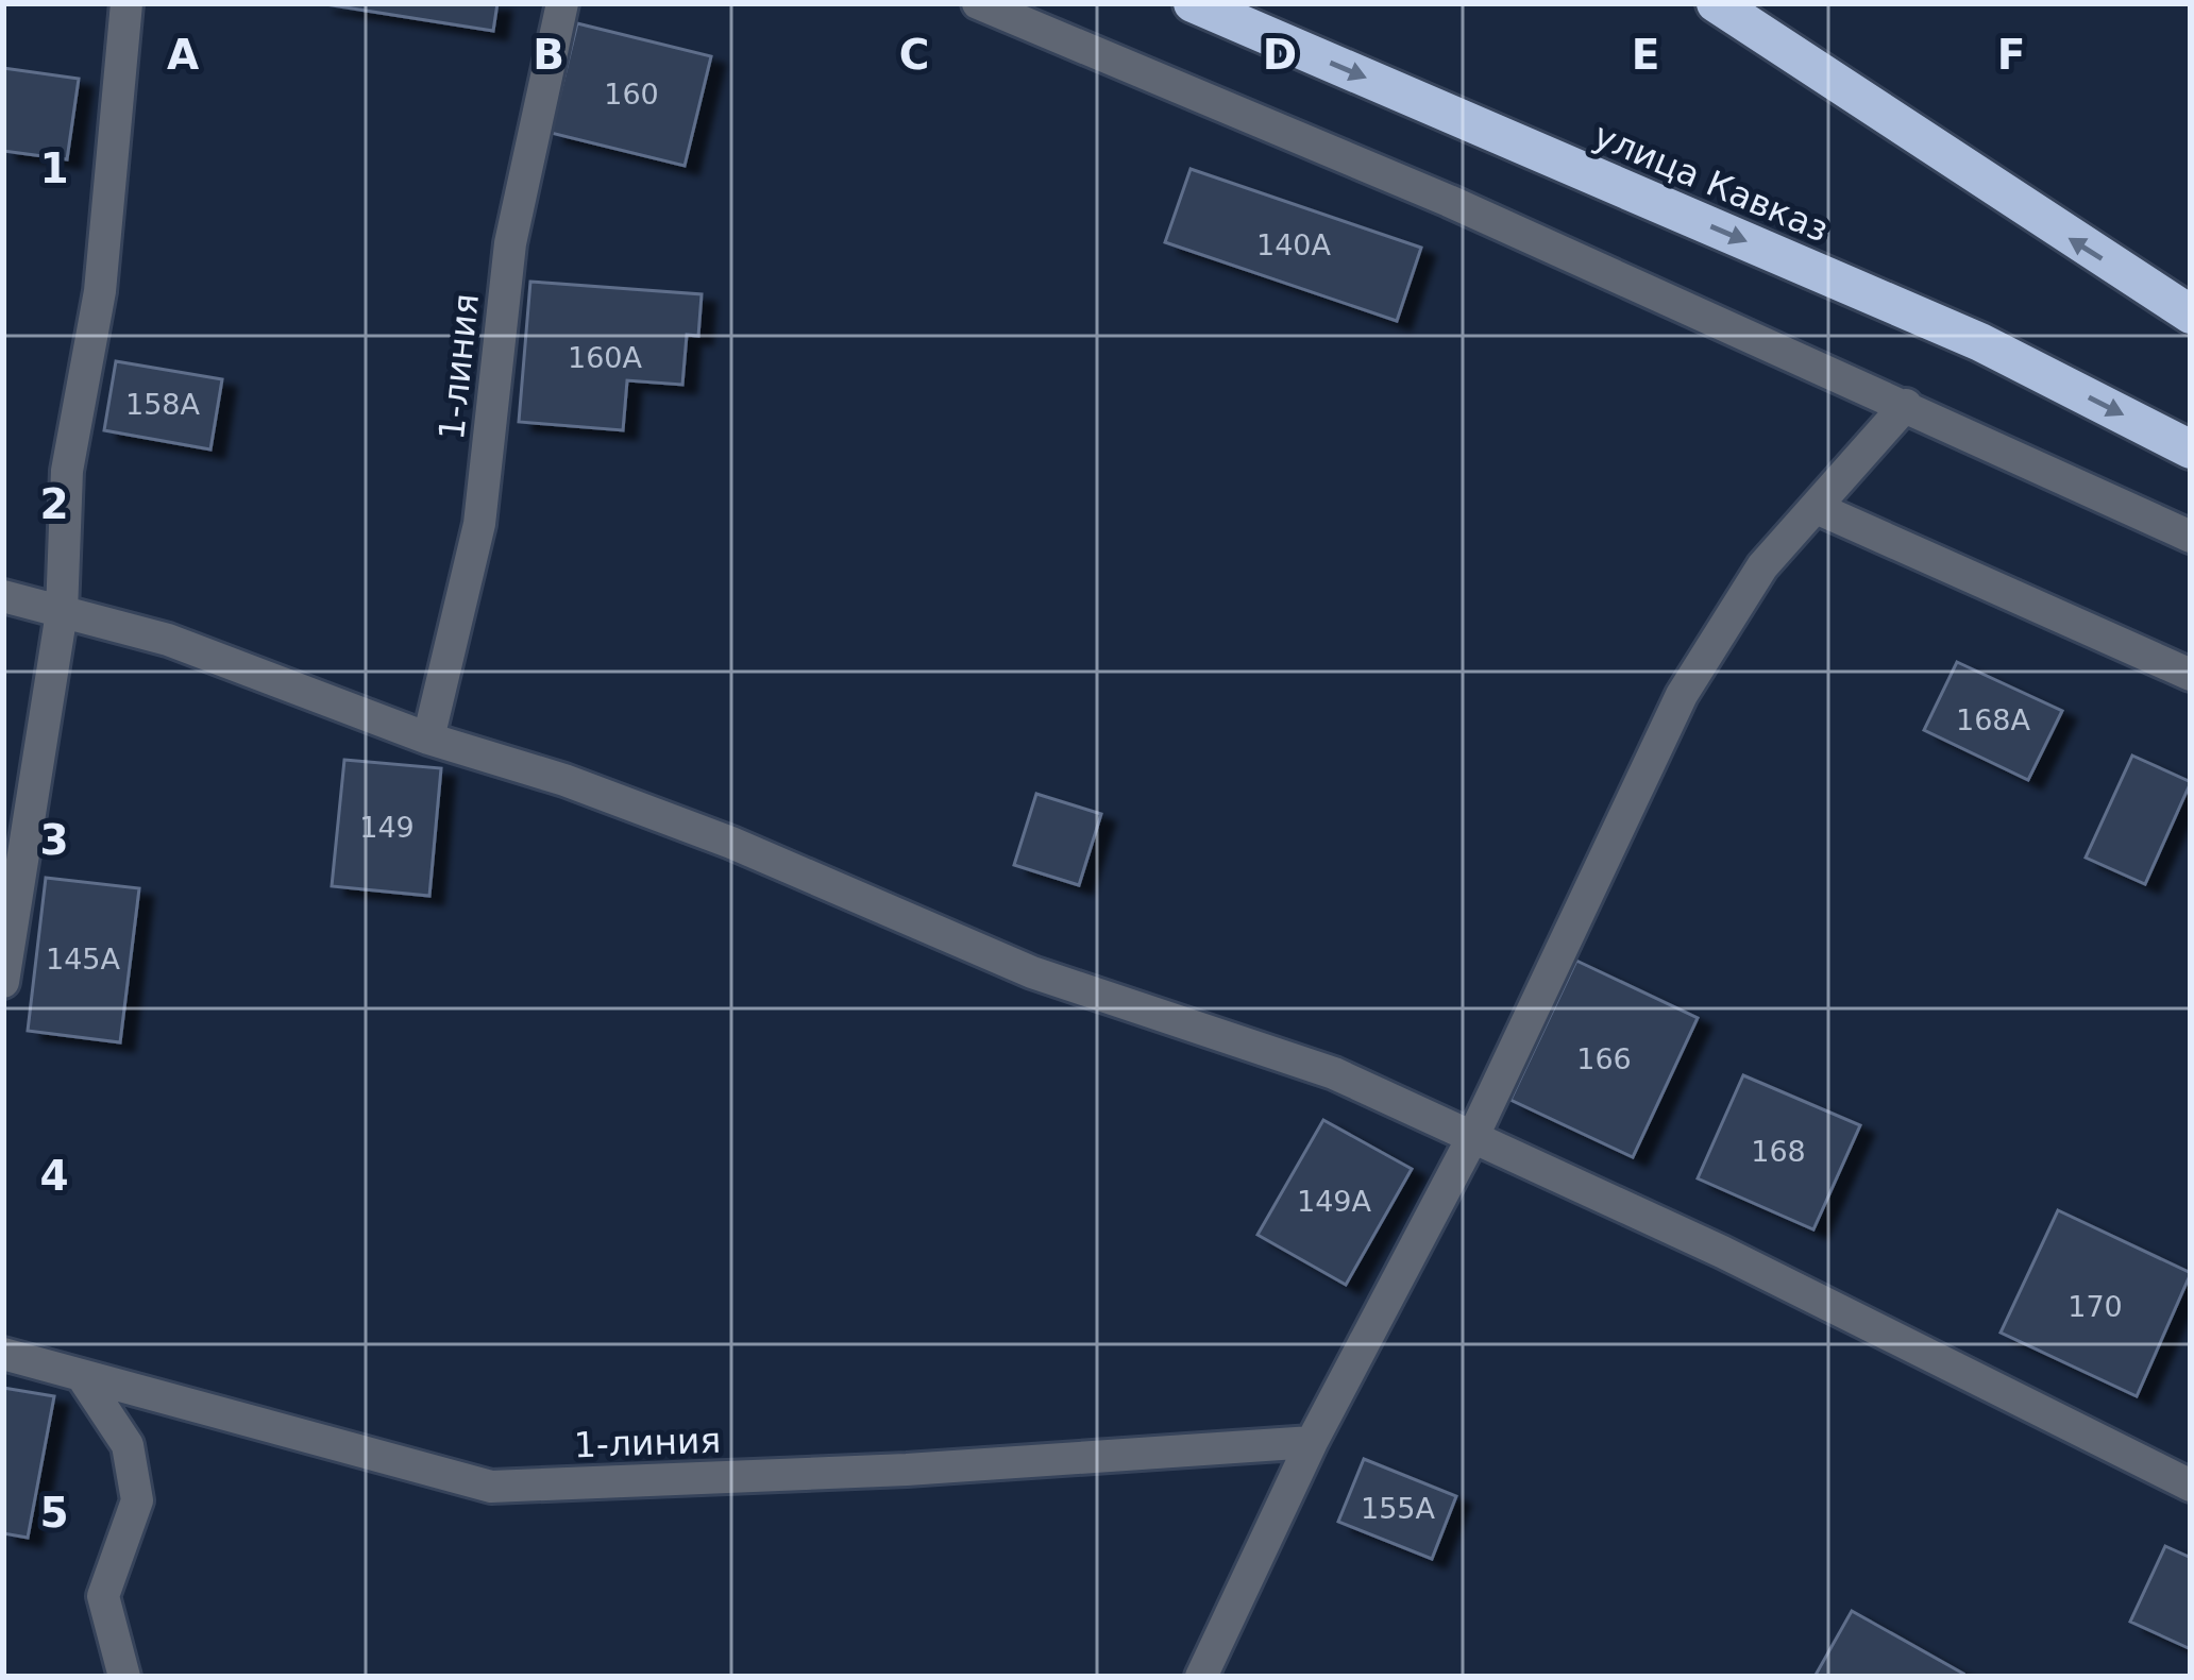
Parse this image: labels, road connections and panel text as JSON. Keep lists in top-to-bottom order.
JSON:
{
  "streets": {
    "highway": ["улица Кавказ"],
    "street": ["1-линия"]
  },
  "house_numbers": [
    "160",
    "140А",
    "160А",
    "158А",
    "168А",
    "149",
    "145А",
    "166",
    "168",
    "149А",
    "170",
    "155А"
  ],
  "grid": {
    "columns": [
      "A",
      "B",
      "C",
      "D",
      "E",
      "F"
    ],
    "rows": [
      "1",
      "2",
      "3",
      "4",
      "5"
    ]
  }
}
